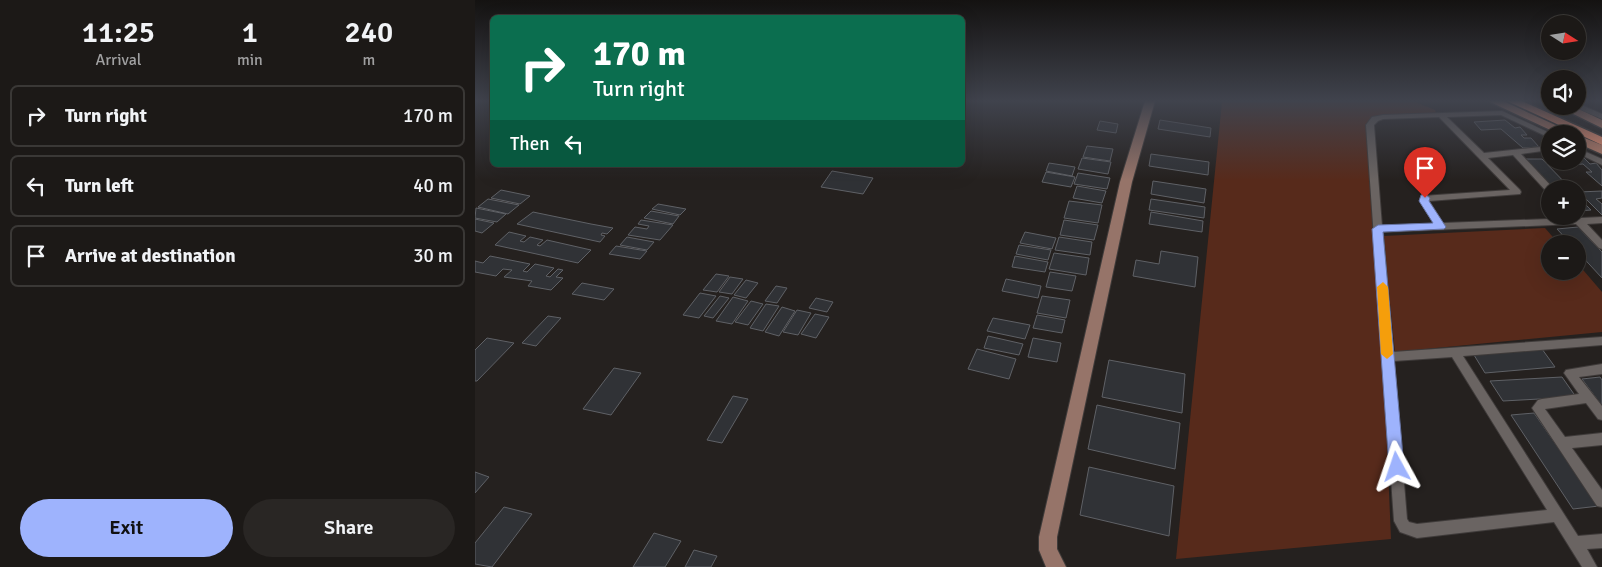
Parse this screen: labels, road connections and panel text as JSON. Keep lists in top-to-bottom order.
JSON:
{
  "north": "right",
  "page": {
    "eta": [
      "11:25",
      "Arrival",
      "1",
      "min",
      "240",
      "m"
    ],
    "map_buttons": ["+", "−"],
    "turn": ["170 m", "Turn right"],
    "list": [
      {
        "name": "Turn right",
        "value": "170 m"
      },
      {
        "name": "Turn left",
        "value": "40 m"
      },
      {
        "name": "Arrive at destination",
        "value": "30 m"
      }
    ],
    "then": "Then",
    "buttons": ["Exit", "Share"]
  }
}
